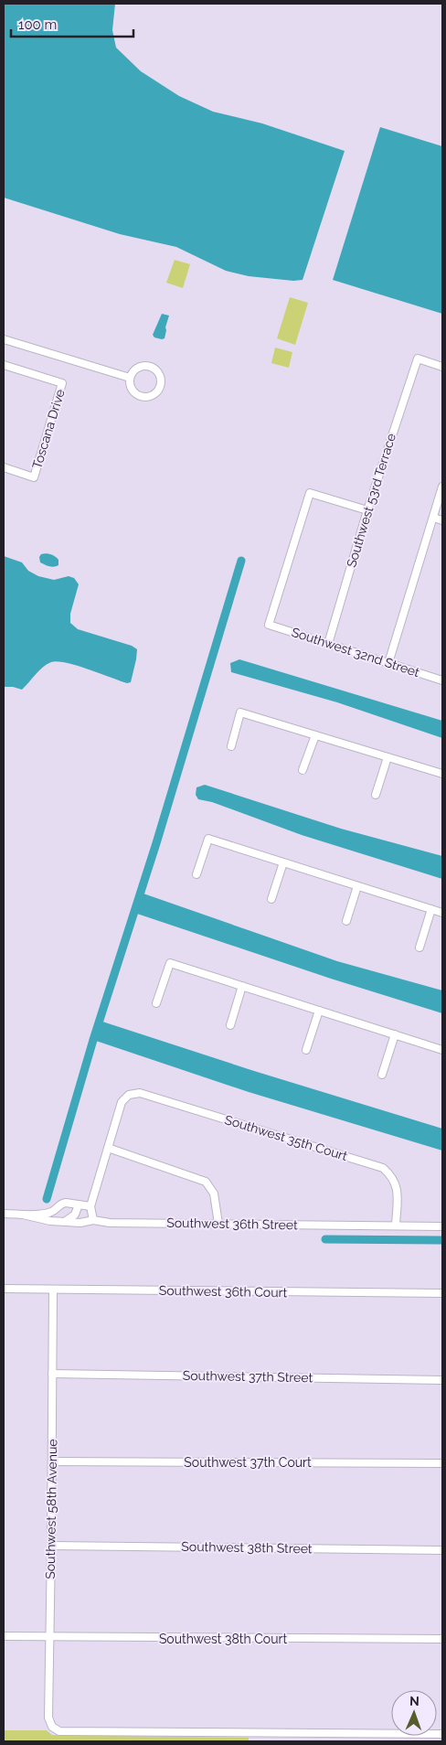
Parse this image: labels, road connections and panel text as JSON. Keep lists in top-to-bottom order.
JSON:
{
  "streets": {
    "street": [
      "Toscana Drive",
      "Southwest 53rd Terrace",
      "Southwest 32nd Street",
      "Southwest 35th Court",
      "Southwest 36th Street",
      "Southwest 36th Court",
      "Southwest 37th Street",
      "Southwest 37th Court",
      "Southwest 58th Avenue",
      "Southwest 38th Street",
      "Southwest 38th Court"
    ]
  },
  "crossings": [
    ["Southwest 53rd Terrace", "Southwest 32nd Street"],
    ["Southwest 35th Court", "Southwest 36th Street"],
    ["Southwest 36th Court", "Southwest 58th Avenue"],
    ["Southwest 37th Street", "Southwest 58th Avenue"],
    ["Southwest 37th Court", "Southwest 58th Avenue"],
    ["Southwest 58th Avenue", "Southwest 38th Street"],
    ["Southwest 58th Avenue", "Southwest 38th Court"]
  ],
  "scale_bar": "100 m",
  "north": "top"
}
